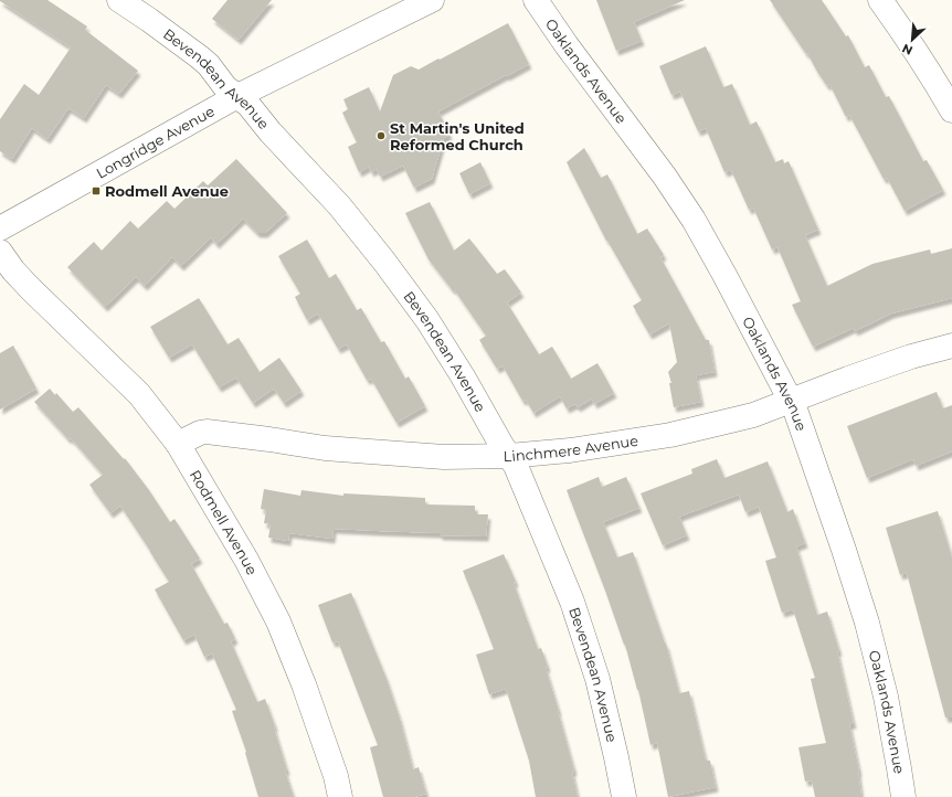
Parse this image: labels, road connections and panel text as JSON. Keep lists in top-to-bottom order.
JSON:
{
  "streets": {
    "street": [
      "Oaklands Avenue",
      "Bevendean Avenue",
      "Longridge Avenue",
      "Linchmere Avenue",
      "Rodmell Avenue"
    ]
  },
  "crossings": [
    ["Oaklands Avenue", "Linchmere Avenue"],
    ["Bevendean Avenue", "Longridge Avenue"],
    ["Bevendean Avenue", "Linchmere Avenue"],
    ["Linchmere Avenue", "Rodmell Avenue"]
  ],
  "places": {
    "other": ["St Martin's United Reformed Church"],
    "transit": ["Rodmell Avenue"]
  },
  "north": "bottom left"
}
